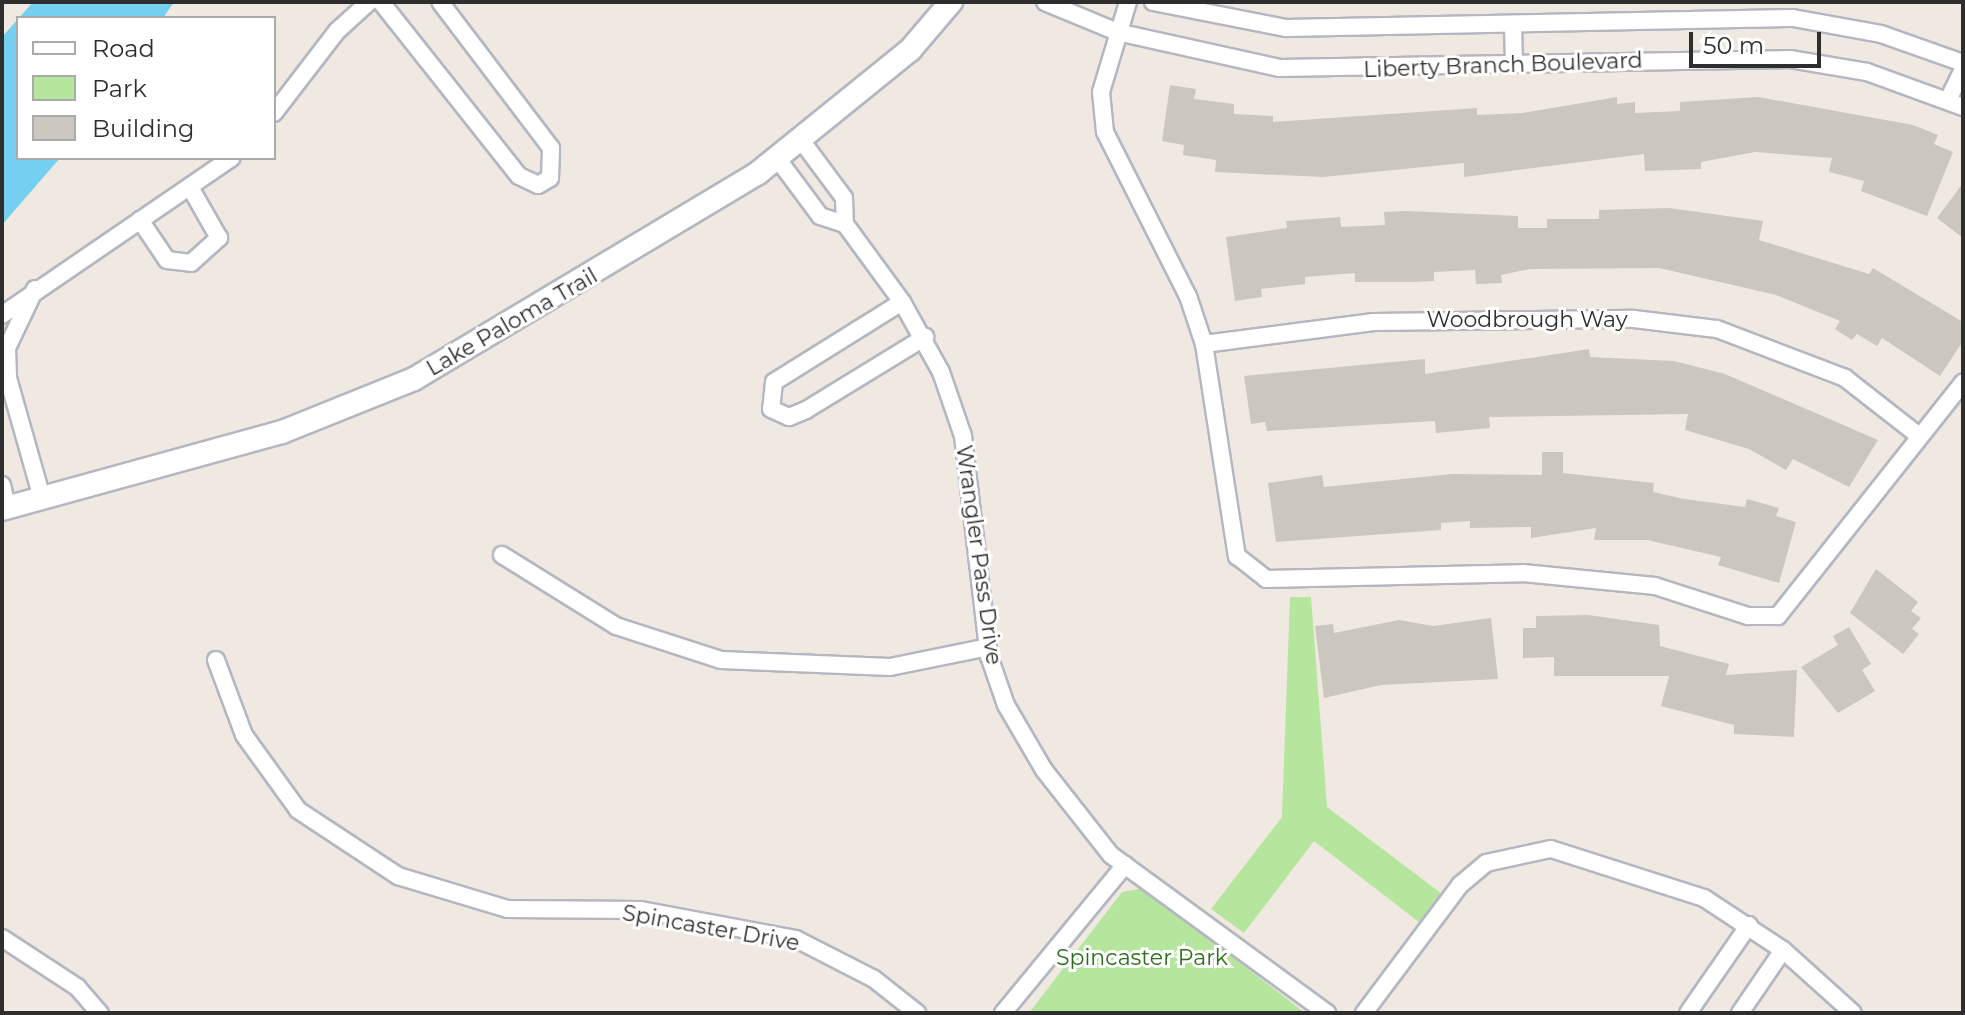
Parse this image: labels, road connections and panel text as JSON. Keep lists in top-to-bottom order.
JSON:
{
  "streets": {
    "street": [
      "Liberty Branch Boulevard",
      "Woodbrough Way",
      "Lake Paloma Trail",
      "Wrangler Pass Drive",
      "Spincaster Drive"
    ]
  },
  "crossings": [
    ["Lake Paloma Trail", "Wrangler Pass Drive"]
  ],
  "parks": ["Spincaster Park"],
  "legend": ["Road", "Park", "Building"],
  "scale_bar": "50 m"
}
